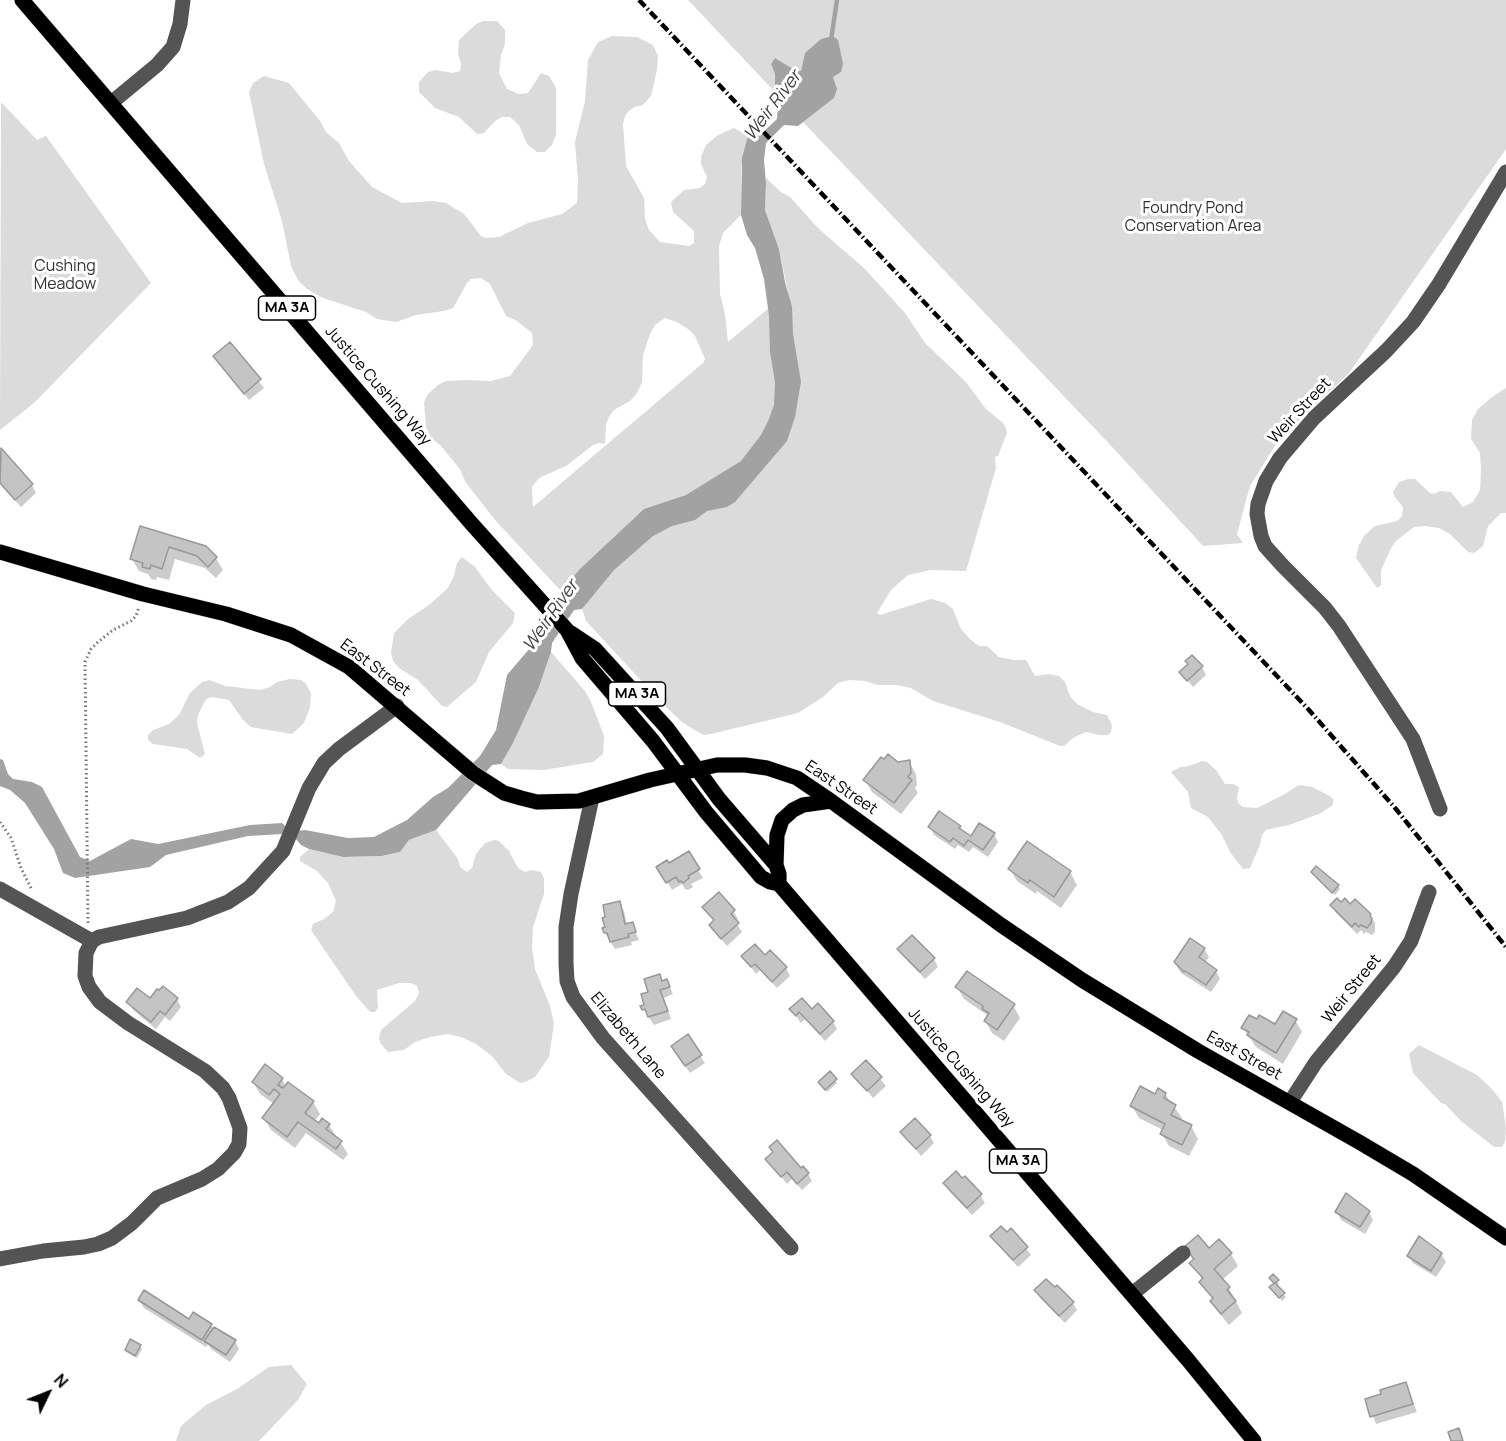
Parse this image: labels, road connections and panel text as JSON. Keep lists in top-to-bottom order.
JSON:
{
  "streets": {
    "main road": ["MA 3A", "Justice Cushing Way", "East Street"],
    "street": ["Weir Street", "Elizabeth Lane"]
  },
  "crossings": [
    ["Justice Cushing Way", "East Street"],
    ["Weir Street", "East Street"],
    ["East Street", "Elizabeth Lane"]
  ],
  "water": ["Weir River"],
  "parks": ["Foundry Pond Conservation Area", "Cushing Meadow"],
  "north": "top right"
}
